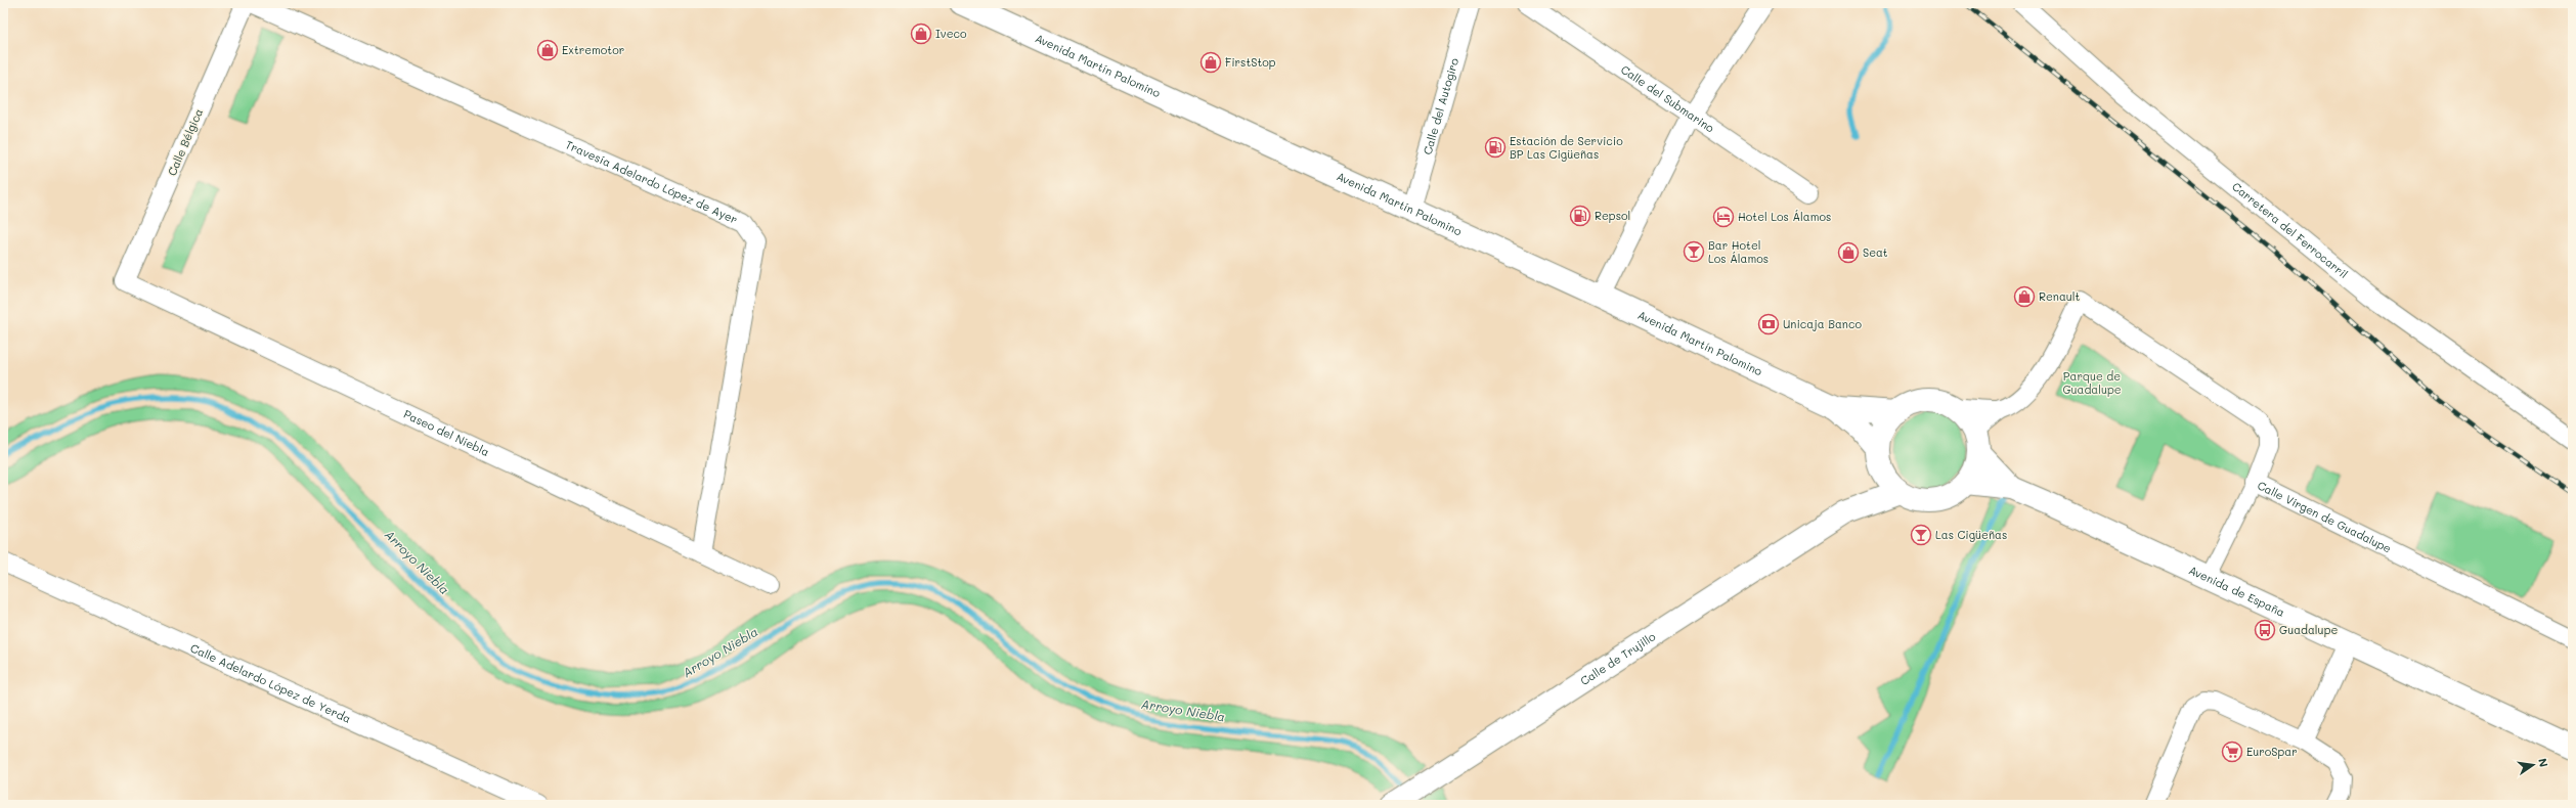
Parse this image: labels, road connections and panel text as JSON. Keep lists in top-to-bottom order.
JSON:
{
  "streets": {
    "main road": ["Avenida Martín Palomino", "Avenida de España", "Calle de Trujillo"],
    "street": [
      "Calle del Submarino",
      "Calle del Autogiro",
      "Calle Bélgica",
      "Travesía Adelardo López de Ayer",
      "Carretera del Ferrocarril",
      "Paseo del Niebla",
      "Calle Virgen de Guadalupe",
      "Calle Adelardo López de Yerda"
    ]
  },
  "crossings": [
    ["Avenida Martín Palomino", "Calle del Autogiro"],
    ["Avenida Martín Palomino", "Calle Virgen de Guadalupe"],
    ["Avenida Martín Palomino", "Avenida de España"],
    ["Calle Bélgica", "Paseo del Niebla"],
    ["Travesía Adelardo López de Ayer", "Paseo del Niebla"],
    ["Calle Virgen de Guadalupe", "Avenida de España"]
  ],
  "water": ["Arroyo Niebla"],
  "parks": ["Parque de Guadalupe"],
  "places": {
    "shop": [
      "Iveco",
      "Extremotor",
      "FirstStop",
      "Seat",
      "Renault"
    ],
    "fuel station": ["Estación de Servicio BP Las Cigüeñas", "Repsol"],
    "hotel": ["Hotel Los Álamos"],
    "bar": ["Bar Hotel Los Álamos", "Las Cigüeñas"],
    "bank": ["Unicaja Banco"],
    "bus stop": ["Guadalupe"],
    "supermarket": ["EuroSpar"]
  },
  "north": "right"
}
